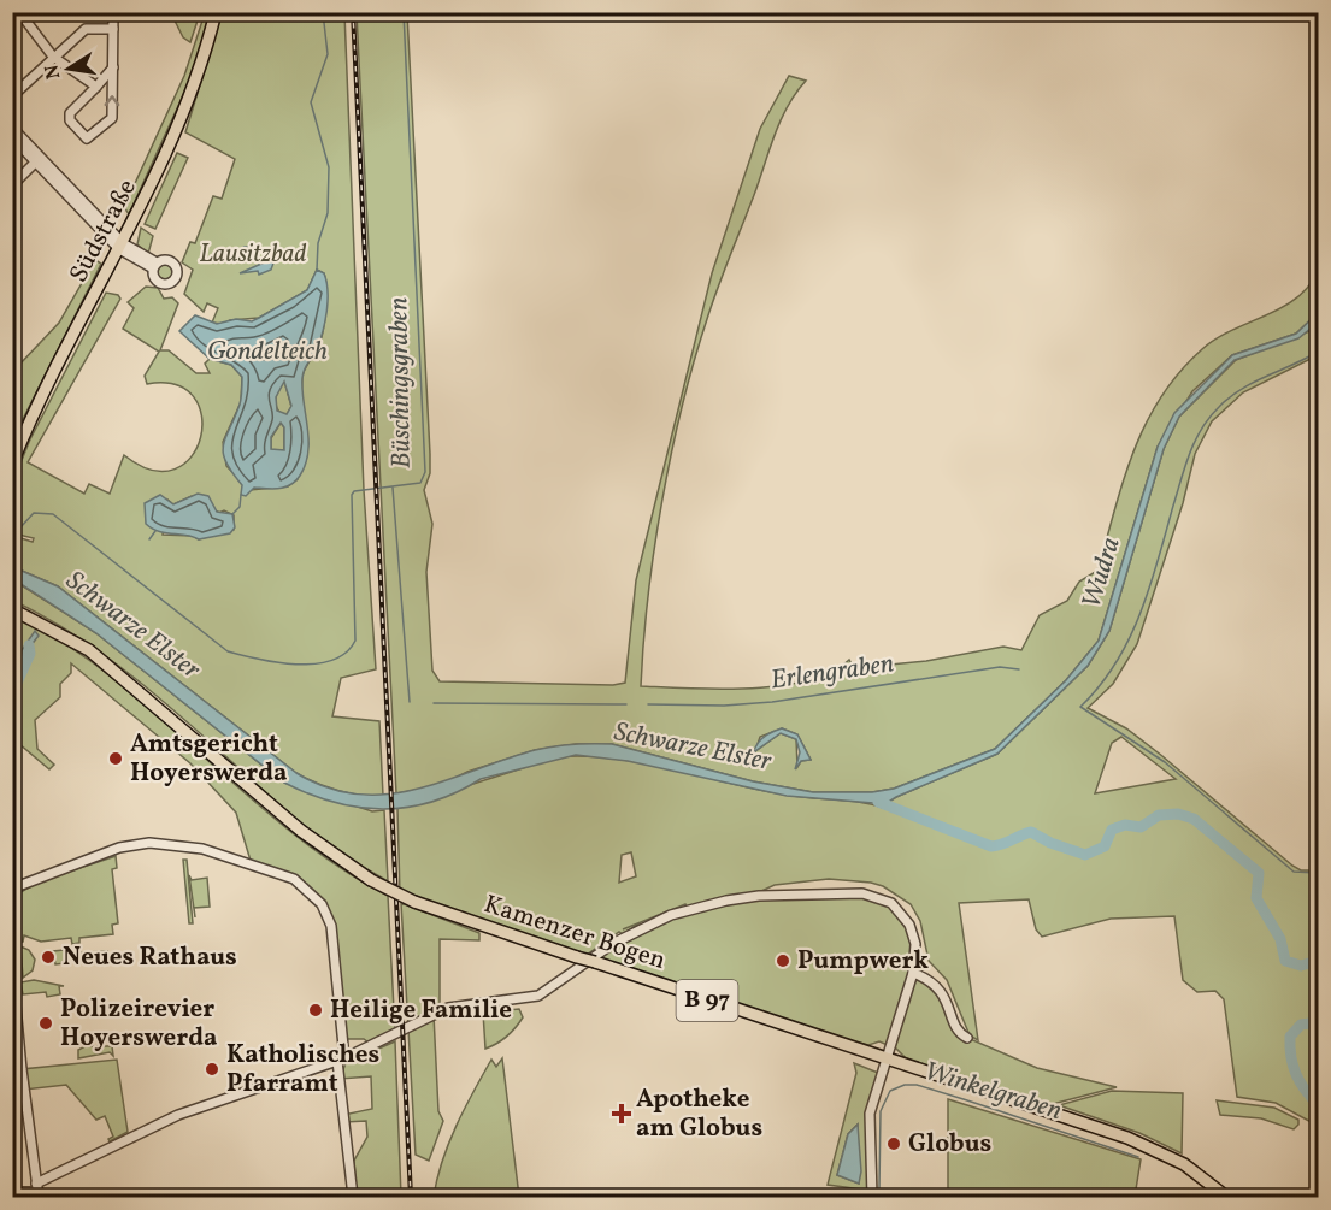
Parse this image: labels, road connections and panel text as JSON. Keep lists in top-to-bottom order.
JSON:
{
  "streets": {
    "main road": ["Südstraße", "Kamenzer Bogen", "B 97"]
  },
  "water": [
    "Gondelteich",
    "Büschingsgraben",
    "Wudra",
    "Schwarze Elster",
    "Erlengraben",
    "Winkelgraben"
  ],
  "parks": ["Lausitzbad"],
  "places": {
    "other": [
      "Amtsgericht Hoyerswerda",
      "Neues Rathaus",
      "Pumpwerk",
      "Heilige Familie",
      "Polizeirevier Hoyerswerda",
      "Katholisches Pfarramt",
      "Globus"
    ],
    "health": ["Apotheke am Globus"]
  },
  "north": "left"
}
